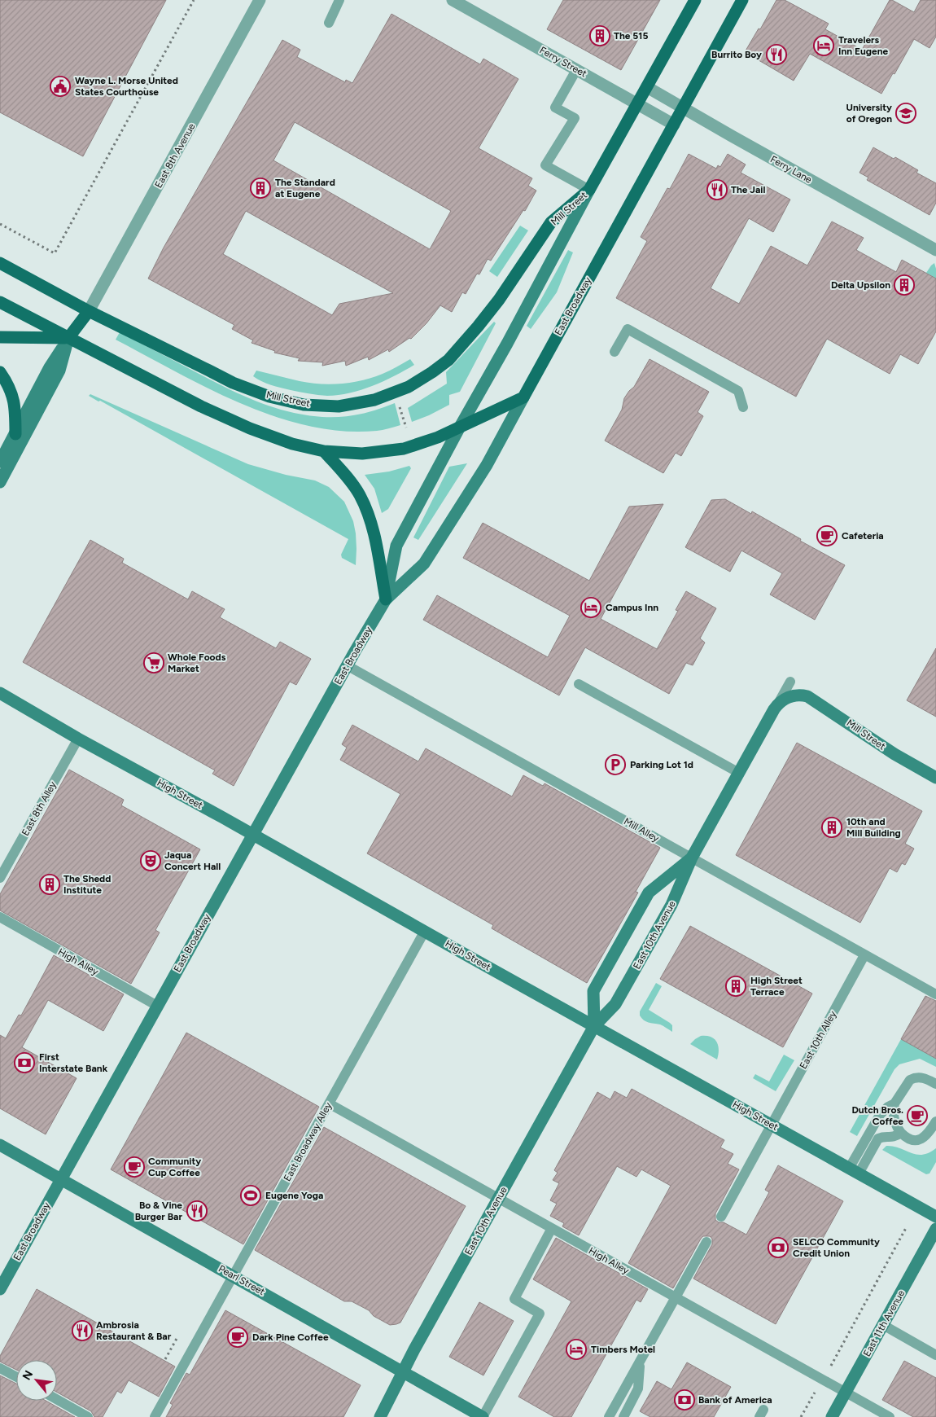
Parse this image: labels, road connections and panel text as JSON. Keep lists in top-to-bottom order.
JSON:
{
  "streets": {
    "main road": ["Mill Street", "East Broadway"],
    "street": [
      "Ferry Street",
      "East 8th Avenue",
      "Ferry Lane",
      "High Street",
      "East 10th Avenue",
      "Pearl Street",
      "East 11th Avenue"
    ],
    "lane": [
      "East 8th Alley",
      "Mill Alley",
      "High Alley",
      "East 10th Alley",
      "East Broadway Alley"
    ]
  },
  "crossings": [
    ["Ferry Street", "East Broadway"],
    ["East 8th Avenue", "Mill Street"],
    ["Ferry Lane", "East Broadway"],
    ["Mill Street", "East Broadway"],
    ["Mill Street", "East 10th Avenue"],
    ["East Broadway", "High Street"],
    ["East Broadway", "Mill Alley"],
    ["East Broadway", "High Alley"],
    ["East Broadway", "Pearl Street"],
    ["High Street", "East 8th Alley"],
    ["High Street", "East 10th Avenue"],
    ["High Street", "East 10th Alley"],
    ["High Street", "East Broadway Alley"],
    ["Mill Alley", "East 10th Avenue"],
    ["Mill Alley", "East 10th Alley"],
    ["East 10th Avenue", "High Alley"],
    ["East 10th Avenue", "Pearl Street"],
    ["High Alley", "East Broadway Alley"],
    ["High Alley", "East 11th Avenue"],
    ["East Broadway Alley", "Pearl Street"]
  ],
  "places": {
    "building": [
      "The 515",
      "The Standard at Eugene",
      "Delta Upsilon",
      "10th and Mill Building",
      "The Shedd Institute",
      "High Street Terrace"
    ],
    "hotel": ["Travelers Inn Eugene", "Campus Inn", "Timbers Motel"],
    "restaurant": [
      "Burrito Boy",
      "The Jail",
      "Bo & Vine Burger Bar",
      "Ambrosia Restaurant & Bar"
    ],
    "public building": ["Wayne L. Morse United States Courthouse"],
    "school or university": ["University of Oregon"],
    "cafe": [
      "Cafeteria",
      "Dutch Bros. Coffee",
      "Community Cup Coffee",
      "Dark Pine Coffee"
    ],
    "supermarket": ["Whole Foods Market"],
    "parking": ["Parking Lot 1d"],
    "theatre": ["Jaqua Concert Hall"],
    "bank": ["First Interstate Bank", "SELCO Community Credit Union", "Bank of America"],
    "sports": ["Eugene Yoga"]
  },
  "north": "top left"
}
